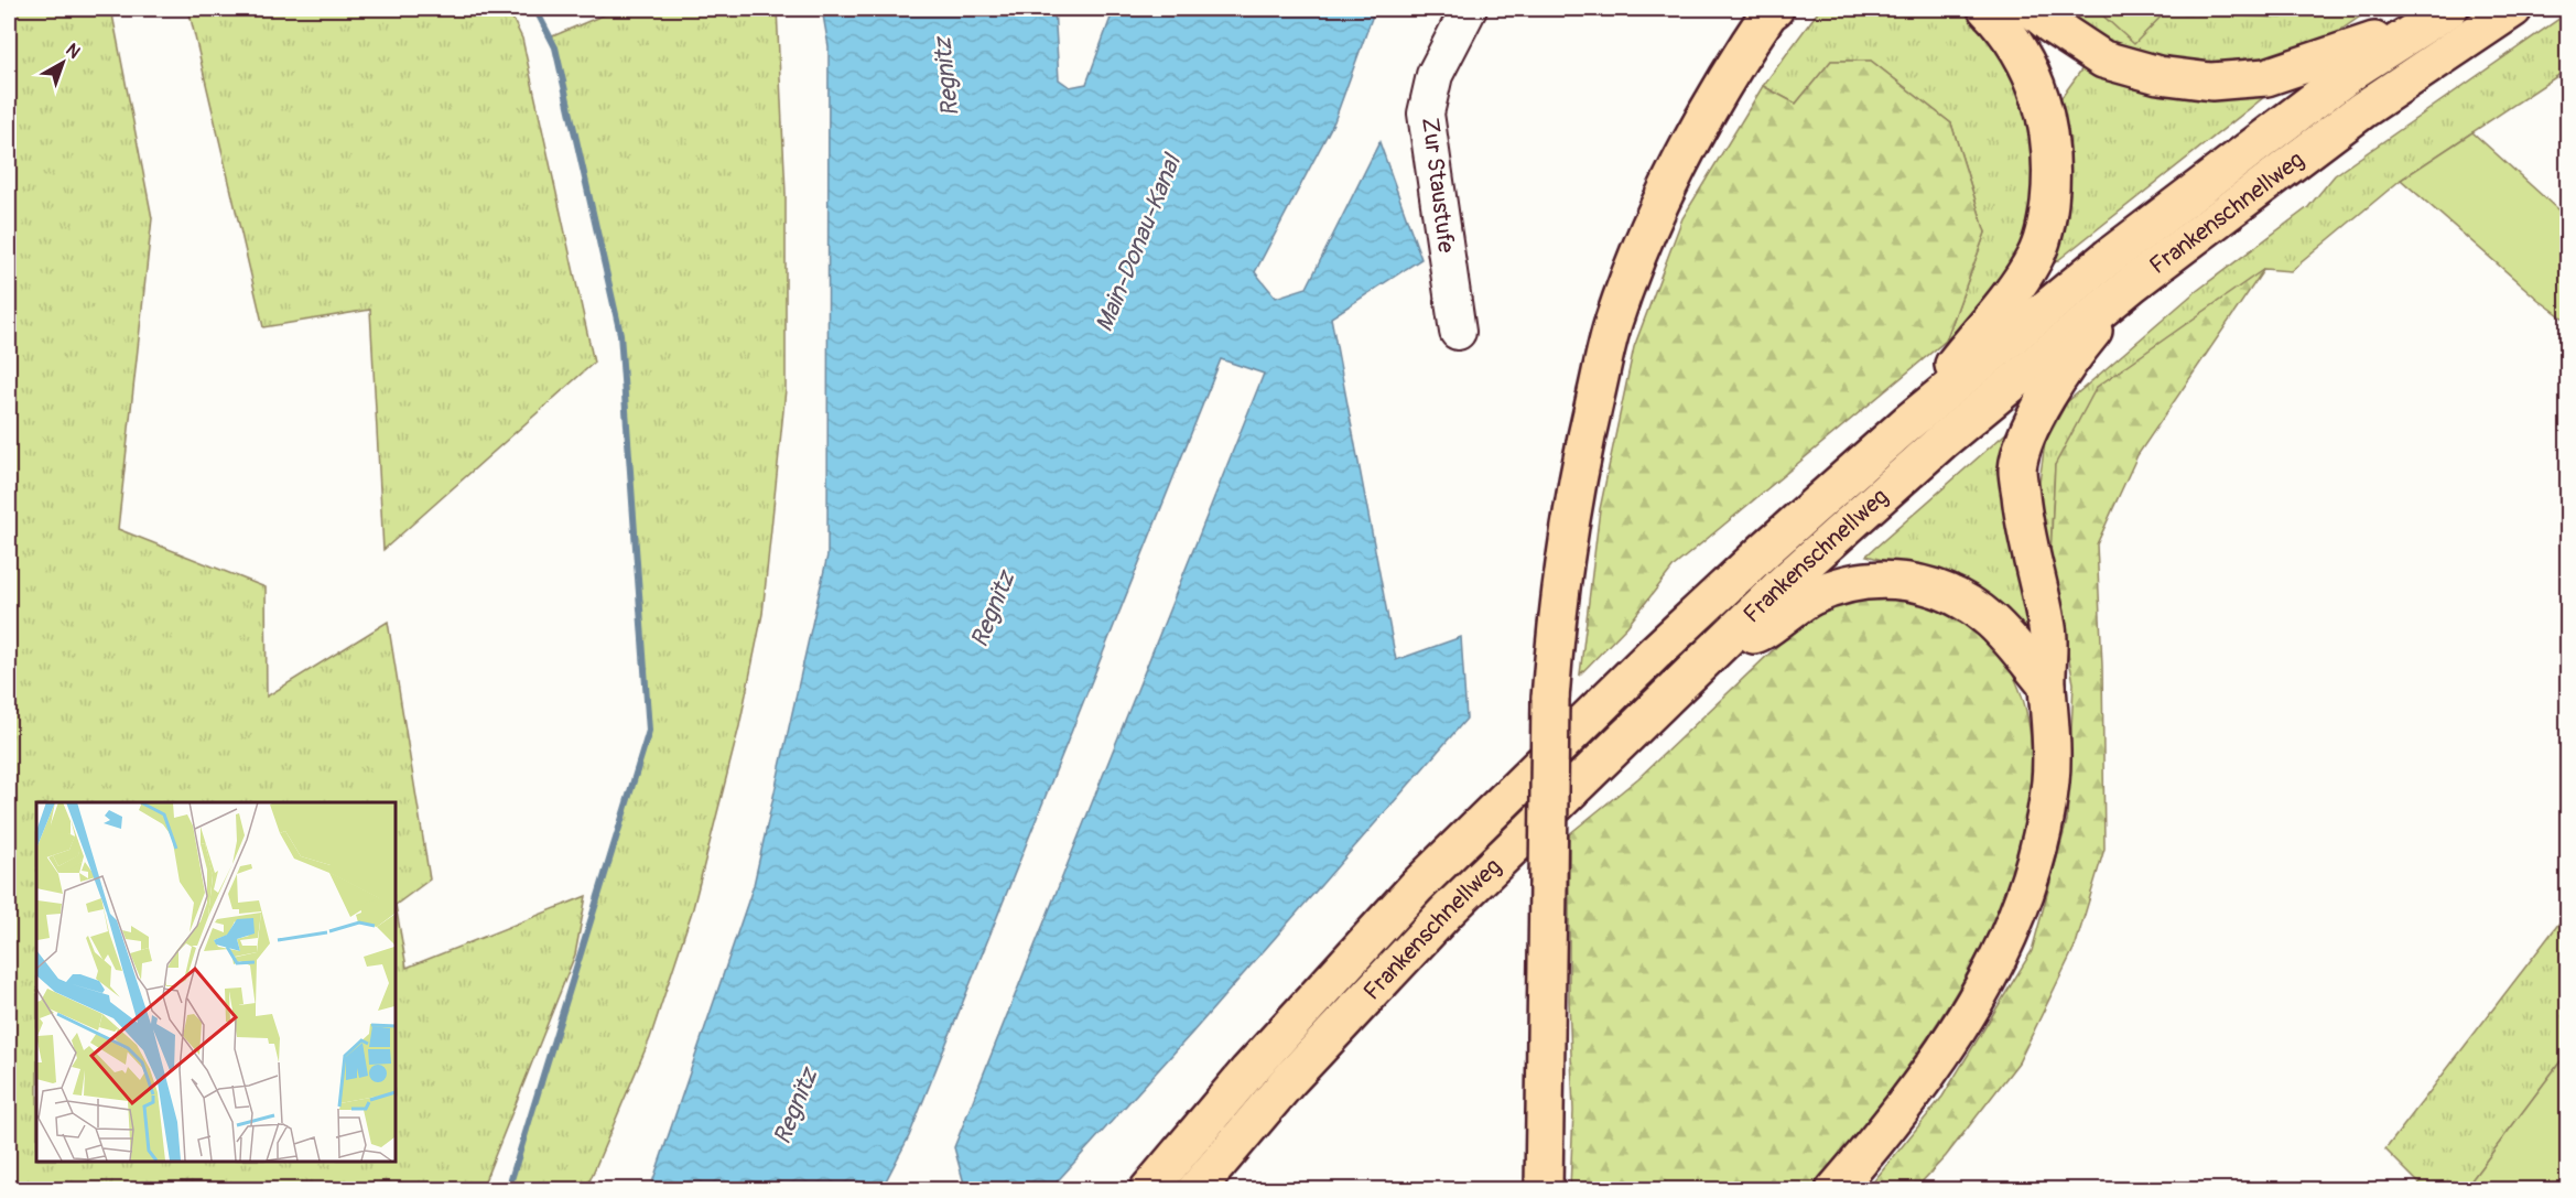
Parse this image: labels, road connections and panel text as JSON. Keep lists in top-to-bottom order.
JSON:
{
  "streets": {
    "main road": ["Frankenschnellweg"],
    "street": ["Zur Staustufe"]
  },
  "water": ["Regnitz", "Main-Donau-Kanal"],
  "north": "top right"
}
